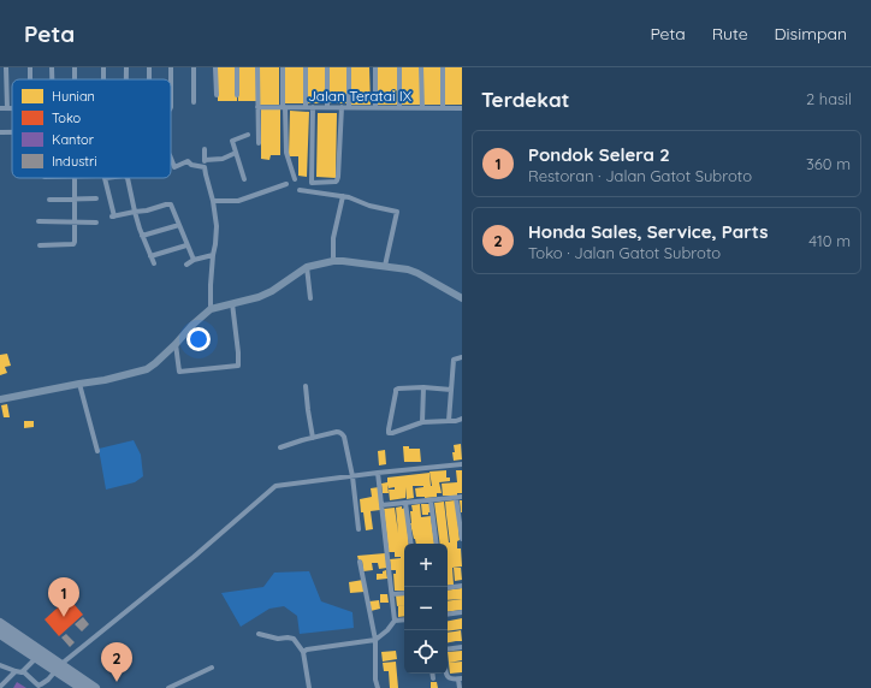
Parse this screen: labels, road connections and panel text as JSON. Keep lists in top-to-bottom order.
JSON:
{
  "streets": {
    "street": ["Jalan Teratai IX"]
  },
  "legend": [
    "Hunian",
    "Toko",
    "Kantor",
    "Industri"
  ],
  "page": {
    "header": "Peta",
    "nav": ["Peta", "Rute", "Disimpan"],
    "heading": ["Terdekat", "2 hasil"],
    "list": [
      {
        "mark": "1",
        "name": "Pondok Selera 2",
        "note": "Restoran · Jalan Gatot Subroto",
        "value": "360 m"
      },
      {
        "mark": "2",
        "name": "Honda Sales, Service, Parts",
        "note": "Toko · Jalan Gatot Subroto",
        "value": "410 m"
      }
    ],
    "map_buttons": ["+", "−"],
    "pins": ["1", "2"]
  }
}
